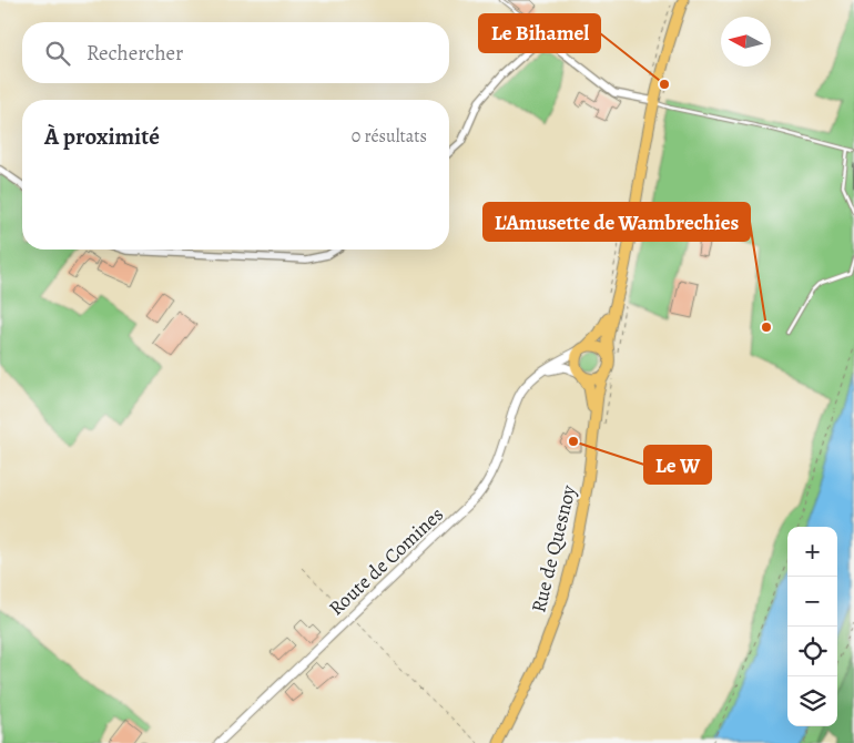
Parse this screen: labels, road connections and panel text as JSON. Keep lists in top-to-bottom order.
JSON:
{
  "streets": {
    "main road": ["Rue de Quesnoy"],
    "street": ["Route de Comines"]
  },
  "crossings": [
    ["Rue de Quesnoy", "Route de Comines"]
  ],
  "places": ["Le Bihamel", "L'Amusette de Wambrechies", "Le W"],
  "north": "left",
  "page": {
    "search": "Rechercher",
    "heading": ["À proximité", "0 résultats"],
    "map_buttons": ["+", "−"]
  }
}
